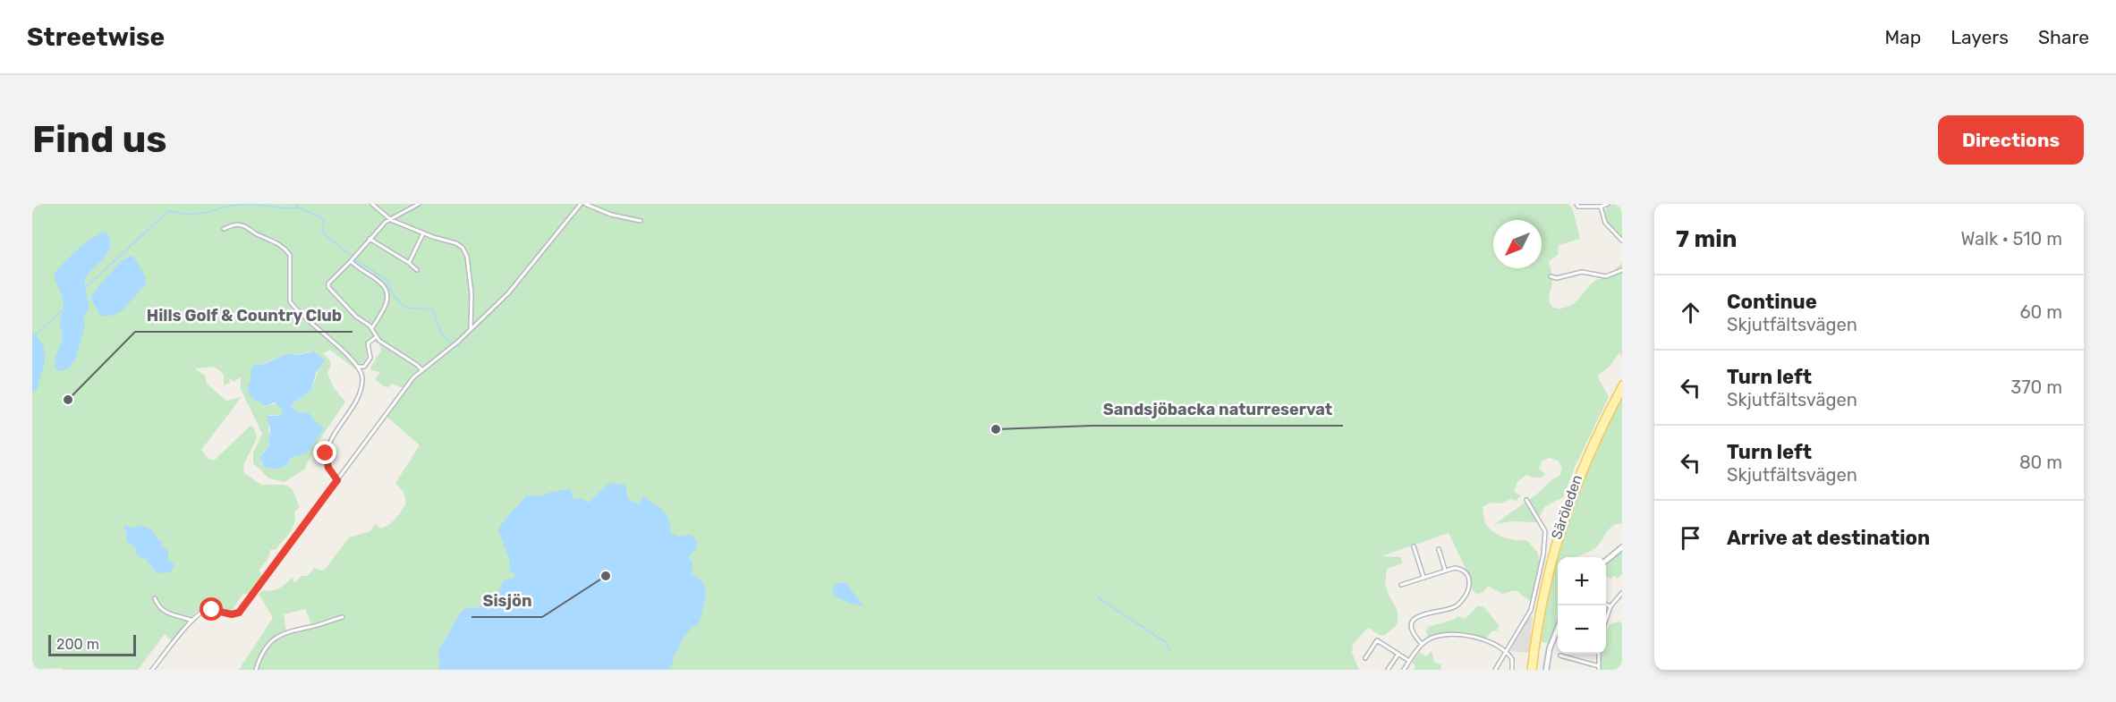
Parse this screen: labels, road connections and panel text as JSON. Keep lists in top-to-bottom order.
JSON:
{
  "streets": {
    "main road": ["Säröleden"]
  },
  "places": ["Hills Golf & Country Club", "Sandsjöbacka naturreservat", "Sisjön"],
  "scale_bar": "200 m",
  "north": "bottom left",
  "page": {
    "header": "Streetwise",
    "nav": ["Map", "Layers", "Share"],
    "buttons": "Directions",
    "title": "Find us",
    "heading": ["7 min", "Walk · 510 m"],
    "list": [
      ["Continue", "Skjutfältsvägen", "60 m"],
      ["Turn left", "Skjutfältsvägen", "370 m"],
      ["Turn left", "Skjutfältsvägen", "80 m"],
      "Arrive at destination"
    ],
    "map_buttons": ["+", "−"],
    "scale": "200 m"
  }
}
